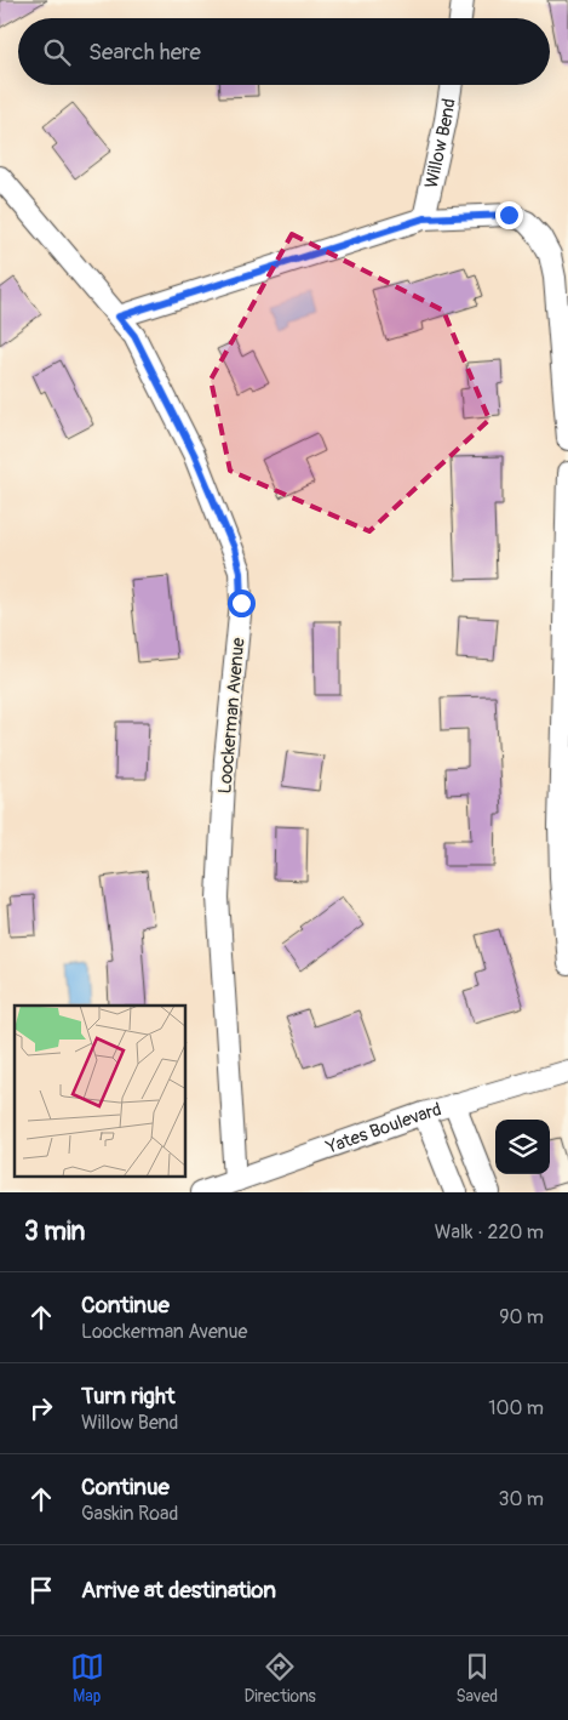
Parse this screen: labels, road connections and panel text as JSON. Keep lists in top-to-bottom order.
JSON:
{
  "streets": {
    "street": ["Willow Bend", "Loockerman Avenue", "Yates Boulevard"]
  },
  "crossings": [
    ["Loockerman Avenue", "Yates Boulevard"]
  ],
  "page": {
    "search": "Search here",
    "heading": ["3 min", "Walk · 220 m"],
    "list": [
      ["Continue", "Loockerman Avenue", "90 m"],
      ["Turn right", "Willow Bend", "100 m"],
      ["Continue", "Gaskin Road", "30 m"],
      "Arrive at destination"
    ],
    "nav": ["Map", "Directions", "Saved"]
  }
}
